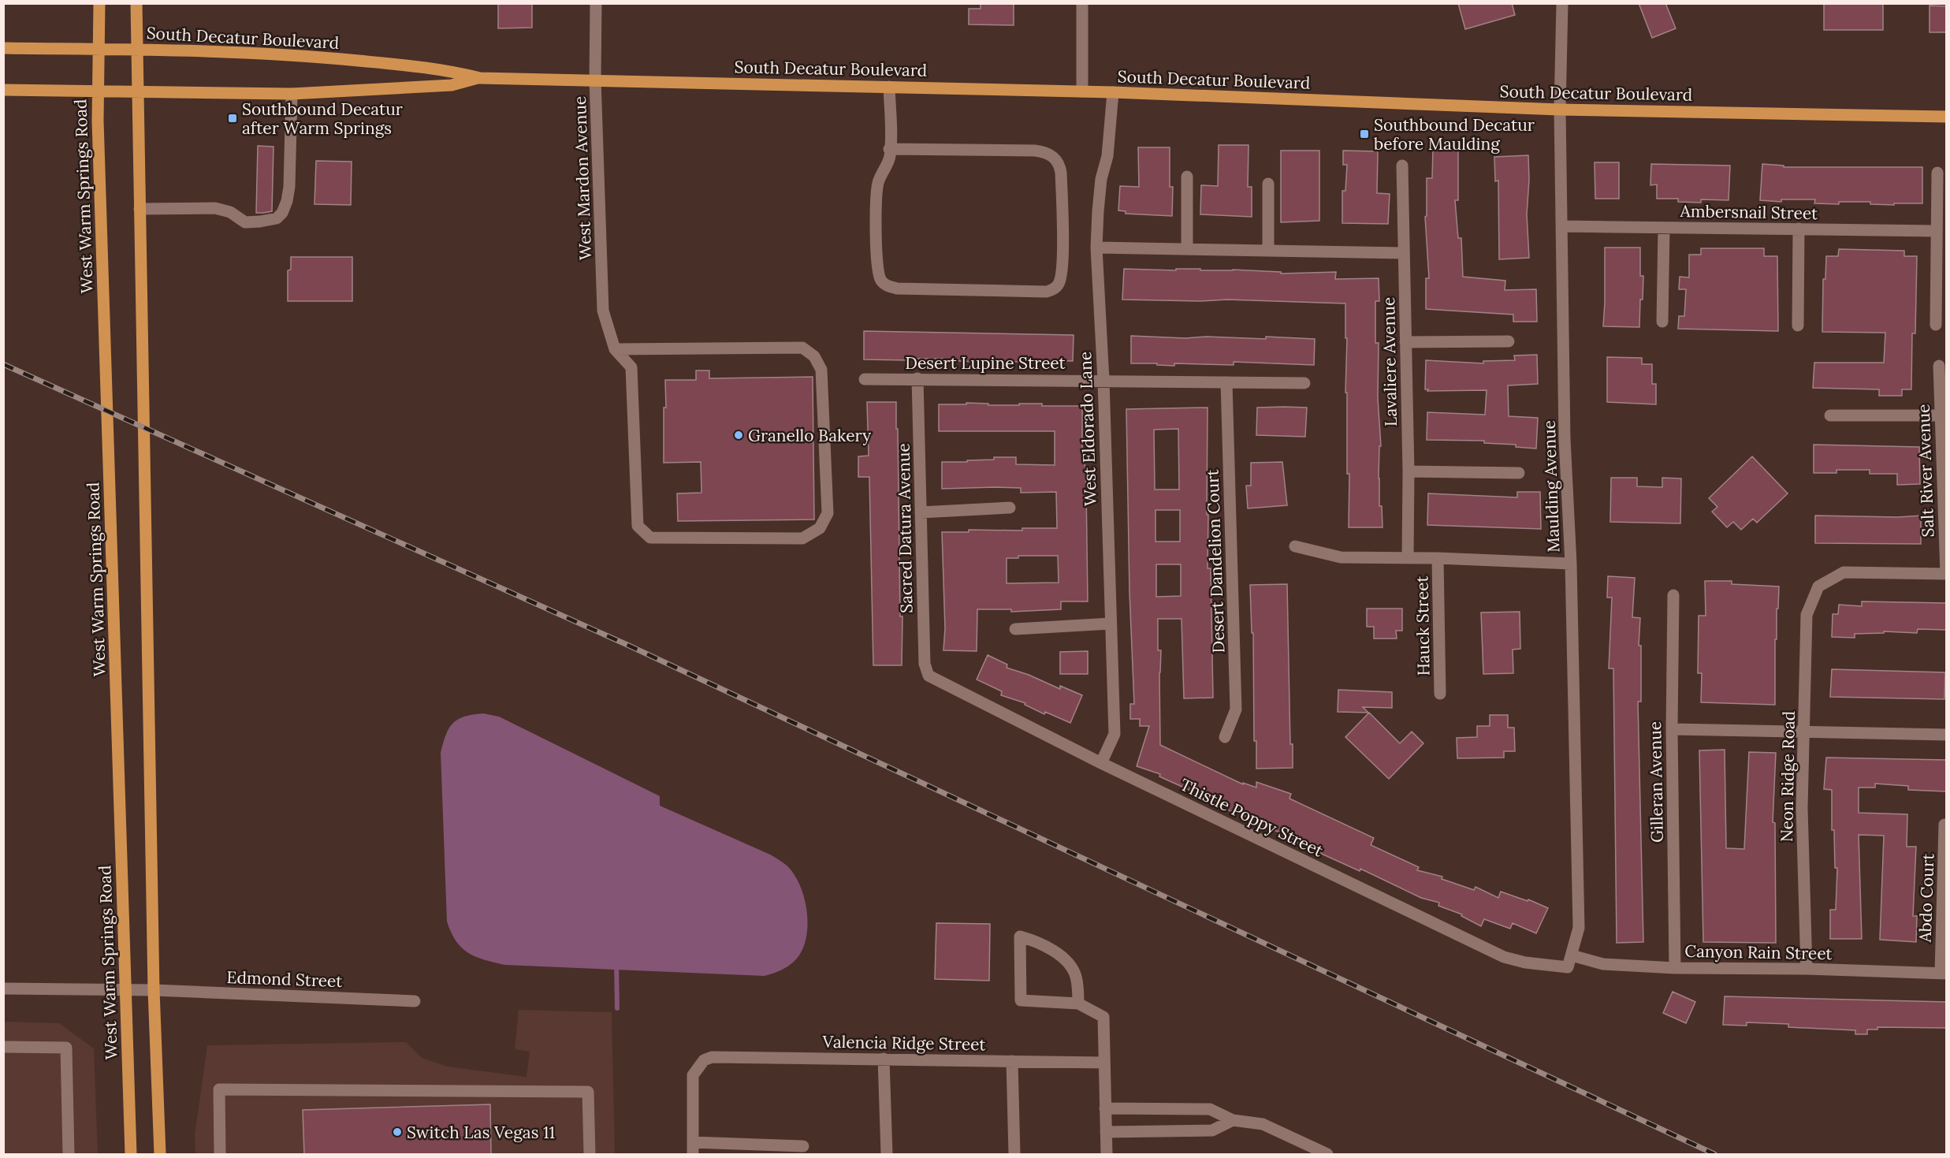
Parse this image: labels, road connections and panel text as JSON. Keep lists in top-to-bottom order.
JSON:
{
  "streets": {
    "main road": ["South Decatur Boulevard", "West Warm Springs Road"],
    "street": [
      "West Mardon Avenue",
      "Ambersnail Street",
      "Lavaliere Avenue",
      "Desert Lupine Street",
      "West Eldorado Lane",
      "Salt River Avenue",
      "Maulding Avenue",
      "Sacred Datura Avenue",
      "Desert Dandelion Court",
      "Hauck Street",
      "Neon Ridge Road",
      "Gilleran Avenue",
      "Thistle Poppy Street",
      "Abdo Court",
      "Canyon Rain Street",
      "Edmond Street",
      "Valencia Ridge Street"
    ]
  },
  "crossings": [
    ["South Decatur Boulevard", "West Mardon Avenue"],
    ["South Decatur Boulevard", "West Warm Springs Road"],
    ["South Decatur Boulevard", "West Eldorado Lane"],
    ["South Decatur Boulevard", "Maulding Avenue"],
    ["West Warm Springs Road", "Edmond Street"],
    ["Ambersnail Street", "Maulding Avenue"],
    ["Lavaliere Avenue", "Hauck Street"],
    ["Desert Lupine Street", "West Eldorado Lane"],
    ["Desert Lupine Street", "Sacred Datura Avenue"],
    ["Desert Lupine Street", "Desert Dandelion Court"],
    ["West Eldorado Lane", "Thistle Poppy Street"],
    ["Salt River Avenue", "Neon Ridge Road"],
    ["Maulding Avenue", "Hauck Street"],
    ["Maulding Avenue", "Thistle Poppy Street"],
    ["Maulding Avenue", "Canyon Rain Street"],
    ["Sacred Datura Avenue", "Thistle Poppy Street"],
    ["Neon Ridge Road", "Canyon Rain Street"],
    ["Gilleran Avenue", "Canyon Rain Street"],
    ["Abdo Court", "Canyon Rain Street"]
  ],
  "places": {
    "transit": ["Southbound Decatur after Warm Springs", "Southbound Decatur before Maulding"],
    "other": ["Granello Bakery", "Switch Las Vegas 11"]
  }
}
